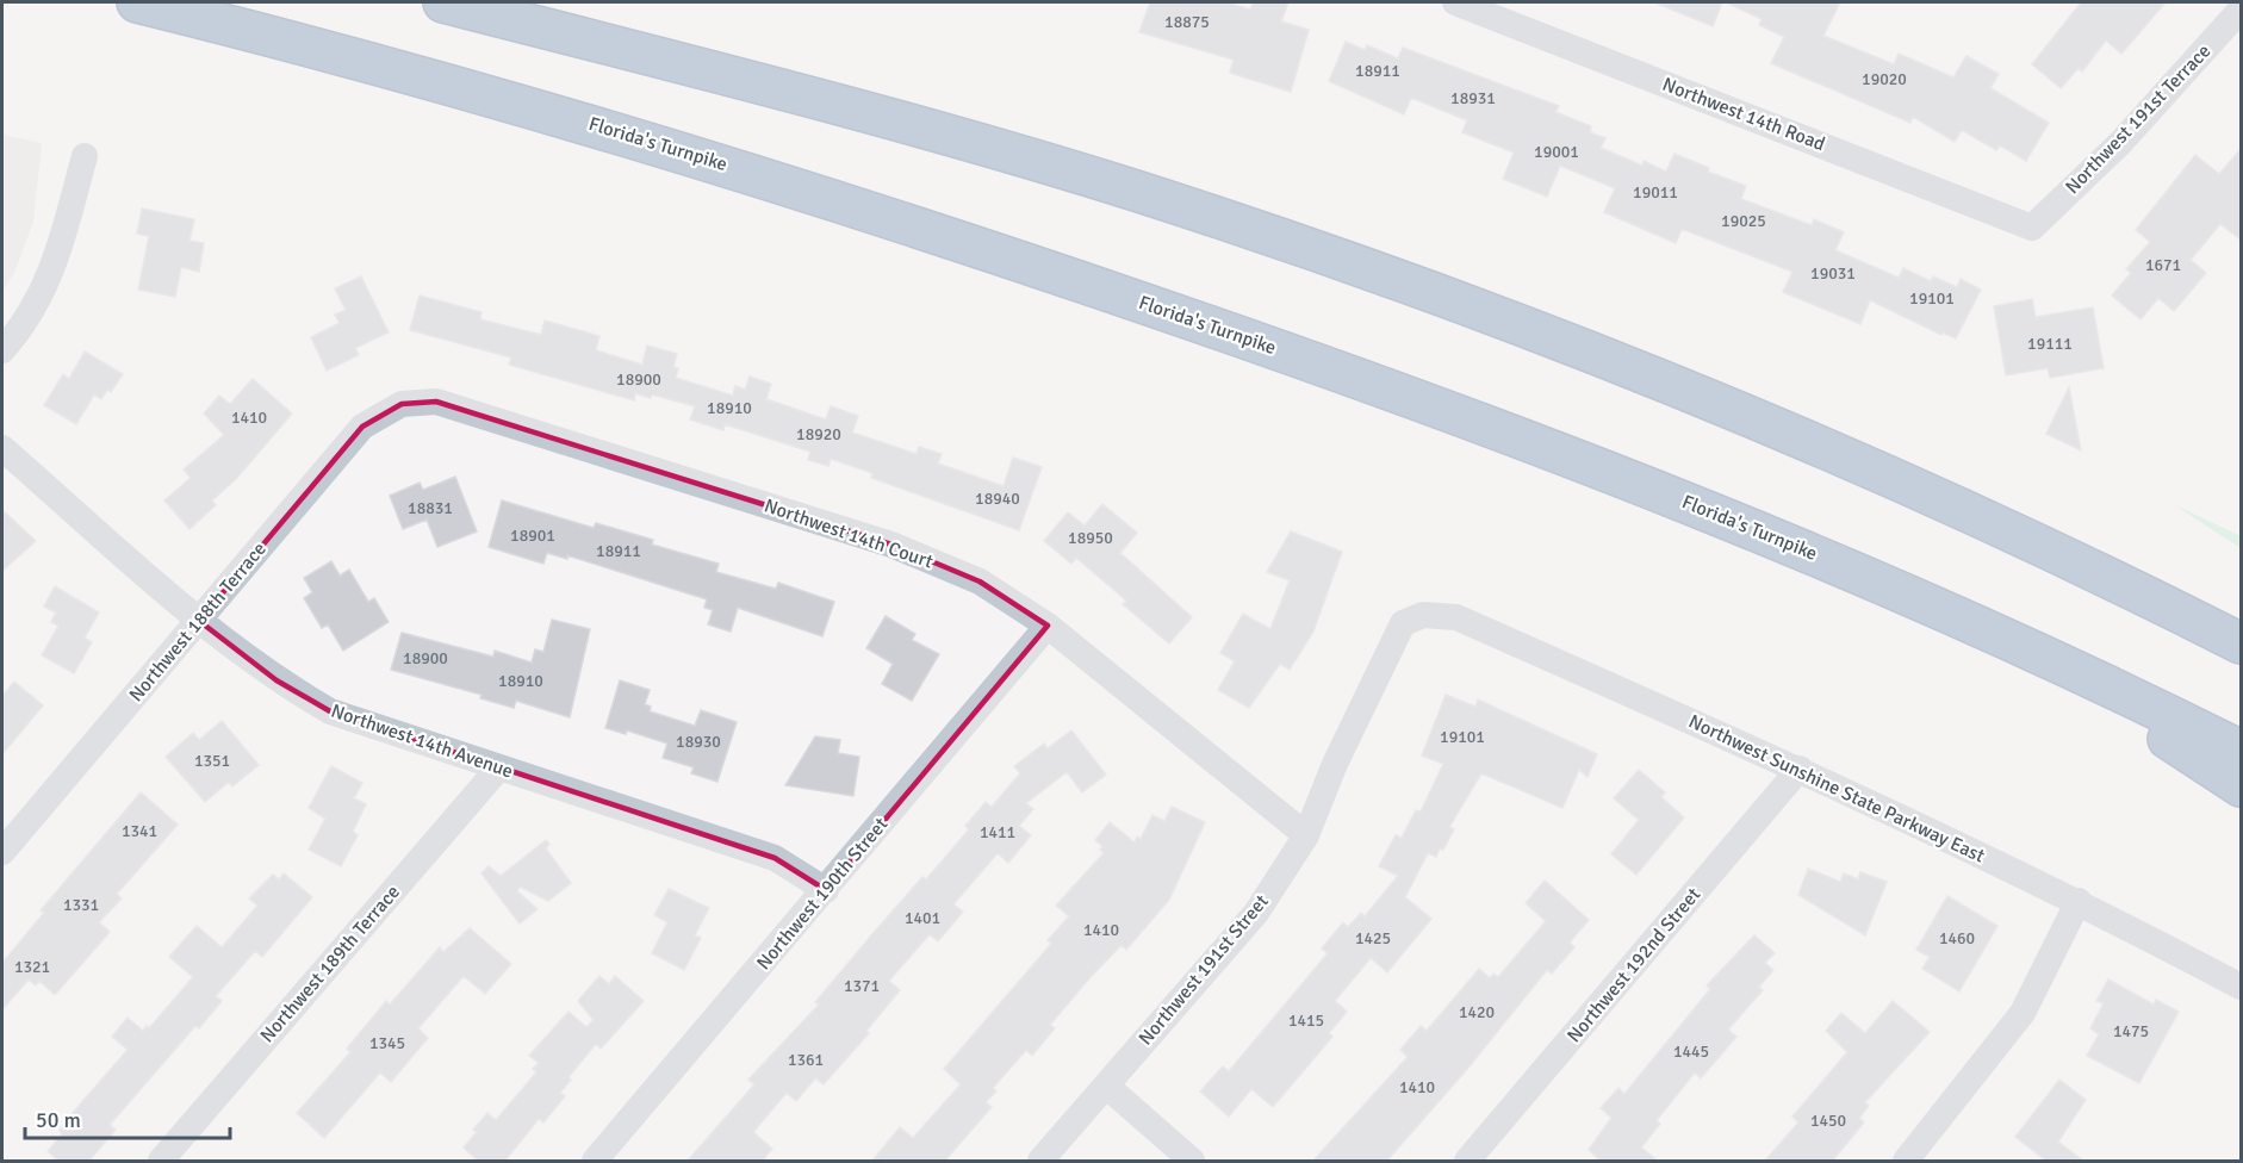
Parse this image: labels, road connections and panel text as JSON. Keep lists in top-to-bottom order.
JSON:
{
  "streets": {
    "highway": ["Florida's Turnpike"],
    "street": [
      "Northwest 14th Road",
      "Northwest 191st Terrace",
      "Northwest 14th Court",
      "Northwest 188th Terrace",
      "Northwest 14th Avenue",
      "Northwest Sunshine State Parkway East",
      "Northwest 190th Street",
      "Northwest 189th Terrace",
      "Northwest 192nd Street",
      "Northwest 191st Street"
    ]
  },
  "crossings": [
    ["Northwest 14th Road", "Northwest 191st Terrace"],
    ["Northwest 14th Court", "Northwest 188th Terrace"],
    ["Northwest 14th Court", "Northwest 190th Street"],
    ["Northwest 14th Court", "Northwest 191st Street"],
    ["Northwest 188th Terrace", "Northwest 14th Avenue"],
    ["Northwest 14th Avenue", "Northwest 190th Street"],
    ["Northwest 14th Avenue", "Northwest 189th Terrace"],
    ["Northwest Sunshine State Parkway East", "Northwest 192nd Street"],
    ["Northwest Sunshine State Parkway East", "Northwest 191st Street"]
  ],
  "house_numbers": [
    "18875",
    "18911",
    "19020",
    "18931",
    "19001",
    "19011",
    "19025",
    "1671",
    "19031",
    "19101",
    "19111",
    "18900",
    "18910",
    "1410",
    "18920",
    "18940",
    "18831",
    "18901",
    "18950",
    "18911",
    "18900",
    "18910",
    "19101",
    "18930",
    "1351",
    "1341",
    "1411",
    "1331",
    "1401",
    "1410",
    "1425",
    "1460",
    "1321",
    "1371",
    "1420",
    "1415",
    "1475",
    "1345",
    "1445",
    "1361",
    "1410",
    "1450"
  ],
  "scale_bar": "50 m"
}
